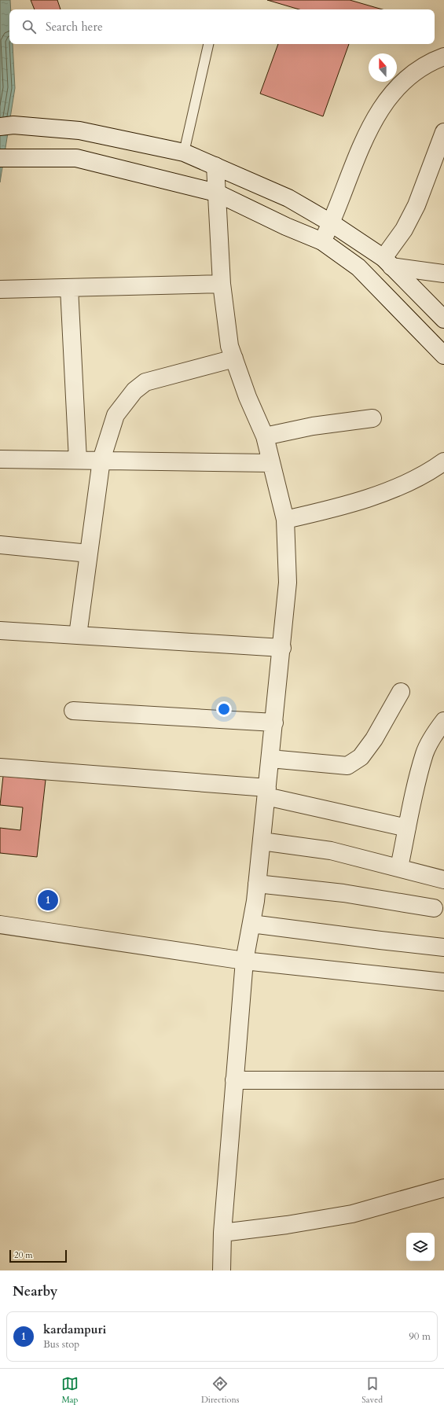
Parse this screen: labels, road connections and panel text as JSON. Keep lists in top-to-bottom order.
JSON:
{
  "scale_bar": "20 m",
  "north": "top",
  "page": {
    "search": "Search here",
    "pins": "1",
    "scale": "20 m",
    "heading": "Nearby",
    "list": [
      {
        "mark": "1",
        "name": "kardampuri",
        "note": "Bus stop",
        "value": "90 m"
      }
    ],
    "nav": ["Map", "Directions", "Saved"]
  }
}
